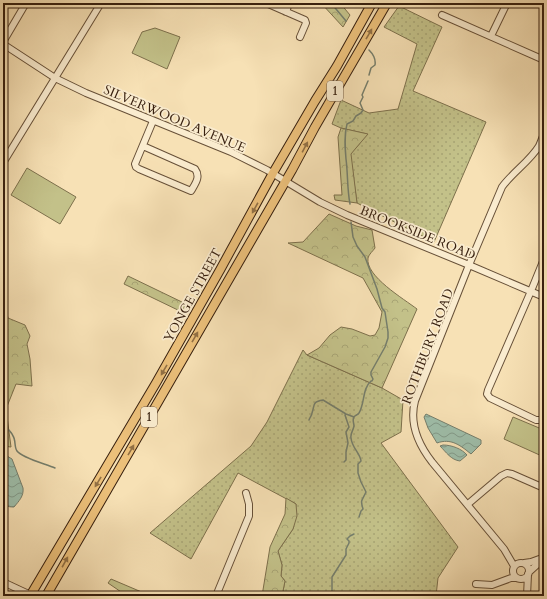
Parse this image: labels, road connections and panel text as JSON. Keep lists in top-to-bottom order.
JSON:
{
  "streets": {
    "main road": ["1", "YONGE STREET"],
    "street": ["SILVERWOOD AVENUE", "BROOKSIDE ROAD", "ROTHBURY ROAD"]
  },
  "crossings": [
    ["SILVERWOOD AVENUE", "BROOKSIDE ROAD"],
    ["SILVERWOOD AVENUE", "YONGE STREET"],
    ["BROOKSIDE ROAD", "YONGE STREET"],
    ["BROOKSIDE ROAD", "ROTHBURY ROAD"]
  ]
}
